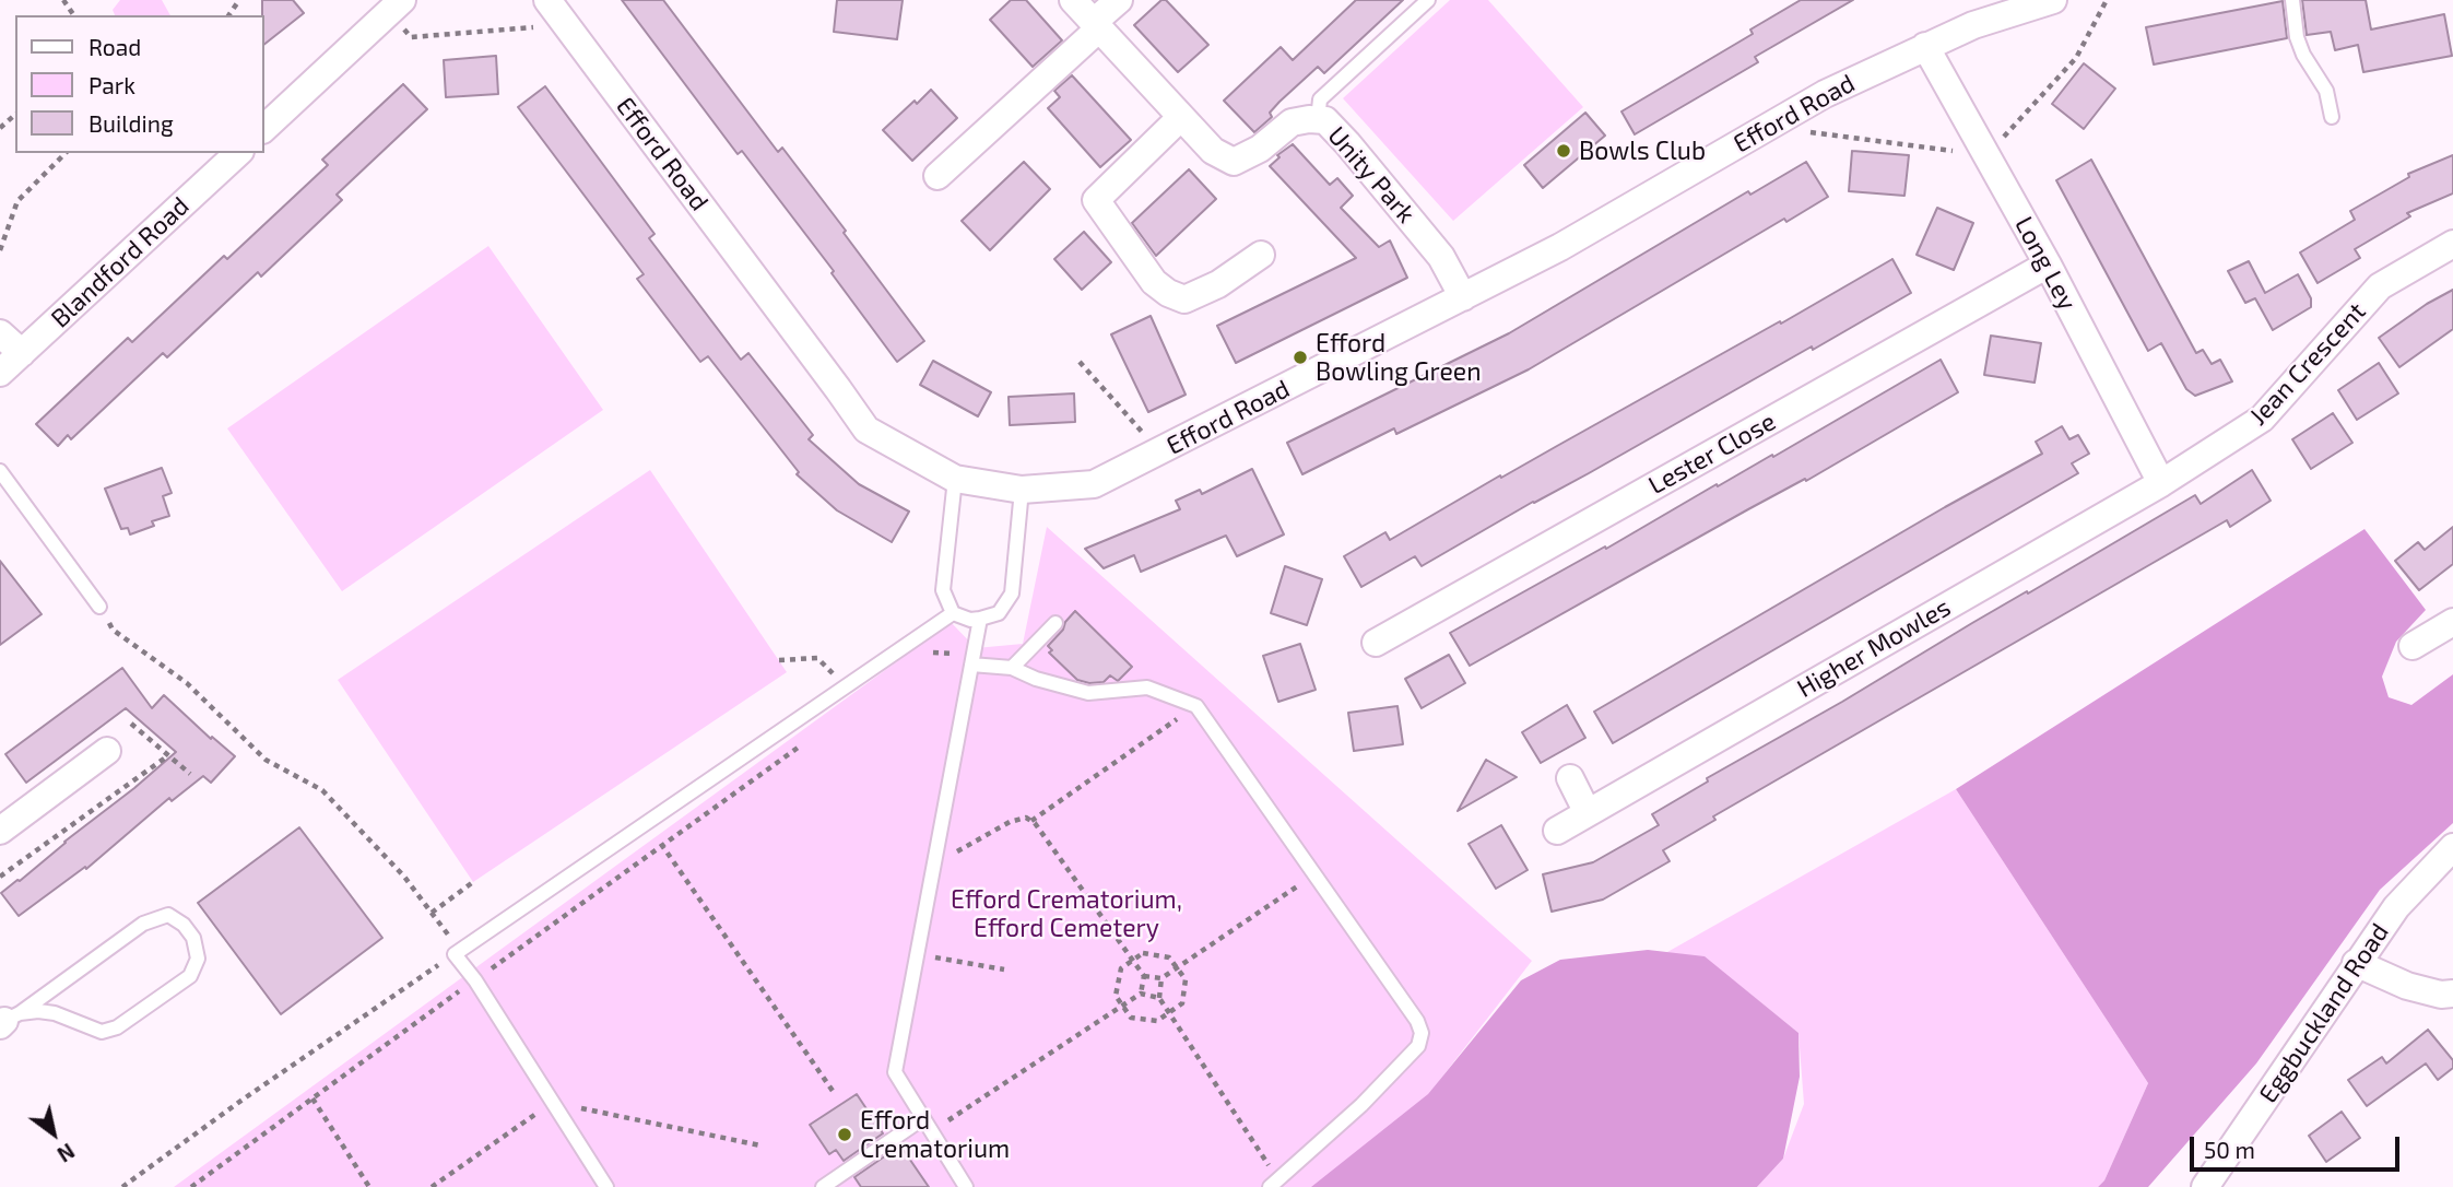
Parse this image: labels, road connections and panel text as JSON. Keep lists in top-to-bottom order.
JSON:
{
  "streets": {
    "street": [
      "Efford Road",
      "Unity Park",
      "Blandford Road",
      "Long Ley",
      "Jean Crescent",
      "Lester Close",
      "Higher Mowles",
      "Eggbuckland Road"
    ]
  },
  "crossings": [
    ["Efford Road", "Unity Park"],
    ["Efford Road", "Long Ley"],
    ["Long Ley", "Jean Crescent"],
    ["Long Ley", "Lester Close"],
    ["Long Ley", "Higher Mowles"],
    ["Jean Crescent", "Higher Mowles"]
  ],
  "parks": ["Efford Crematorium, Efford Cemetery"],
  "places": ["Bowls Club", "Efford Bowling Green", "Efford Crematorium"],
  "legend": ["Road", "Park", "Building"],
  "scale_bar": "50 m",
  "north": "bottom right"
}
